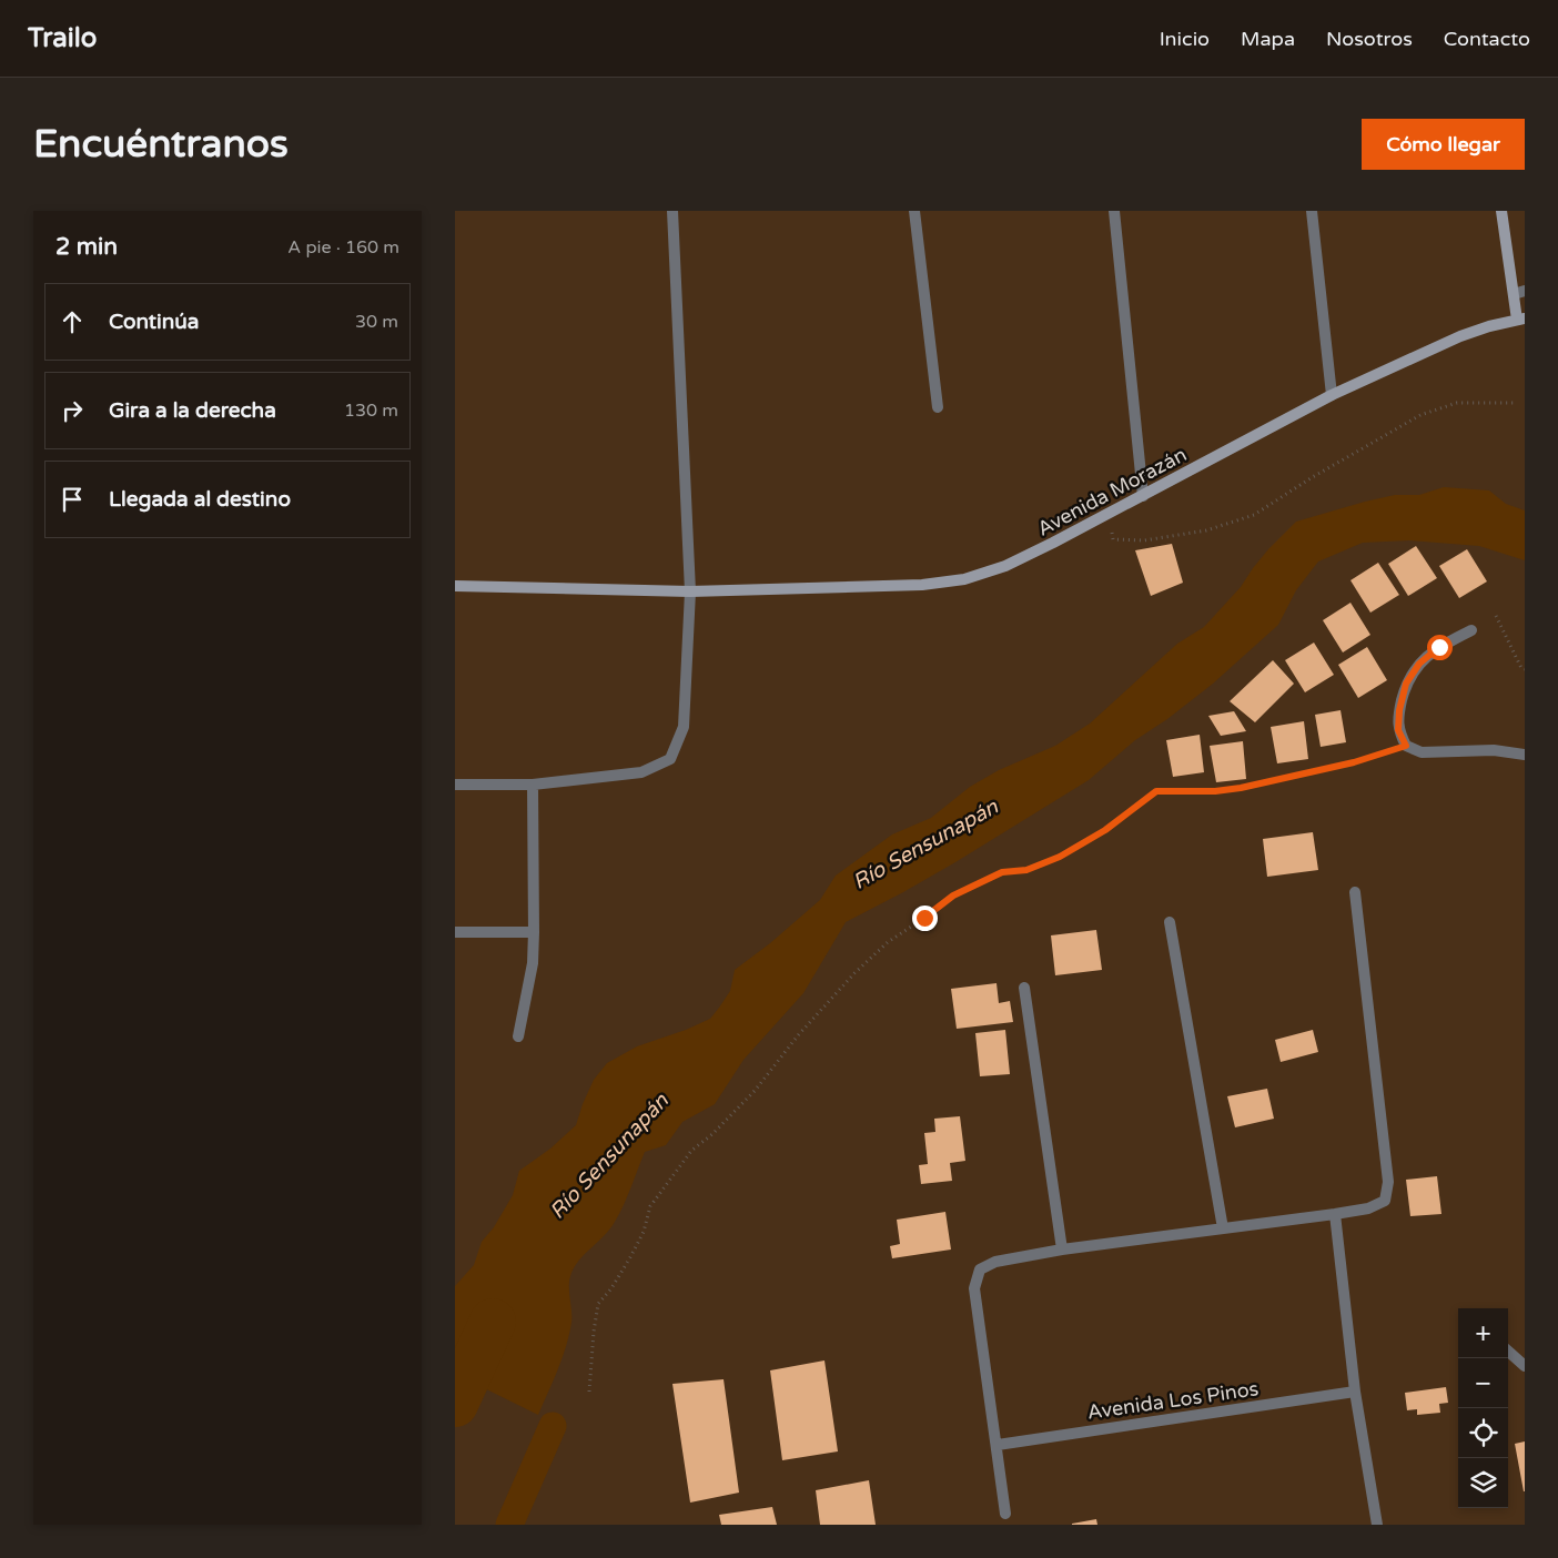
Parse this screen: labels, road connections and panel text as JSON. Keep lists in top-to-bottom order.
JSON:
{
  "streets": {
    "main road": ["Avenida Morazán"],
    "street": ["Avenida Los Pinos"]
  },
  "water": ["Río Sensunapán"],
  "page": {
    "header": "Trailo",
    "nav": [
      "Inicio",
      "Mapa",
      "Nosotros",
      "Contacto"
    ],
    "buttons": "Cómo llegar",
    "title": "Encuéntranos",
    "heading": ["2 min", "A pie · 160 m"],
    "list": [
      ["Continúa", "30 m"],
      ["Gira a la derecha", "130 m"],
      "Llegada al destino"
    ],
    "map_buttons": ["+", "−"]
  }
}
